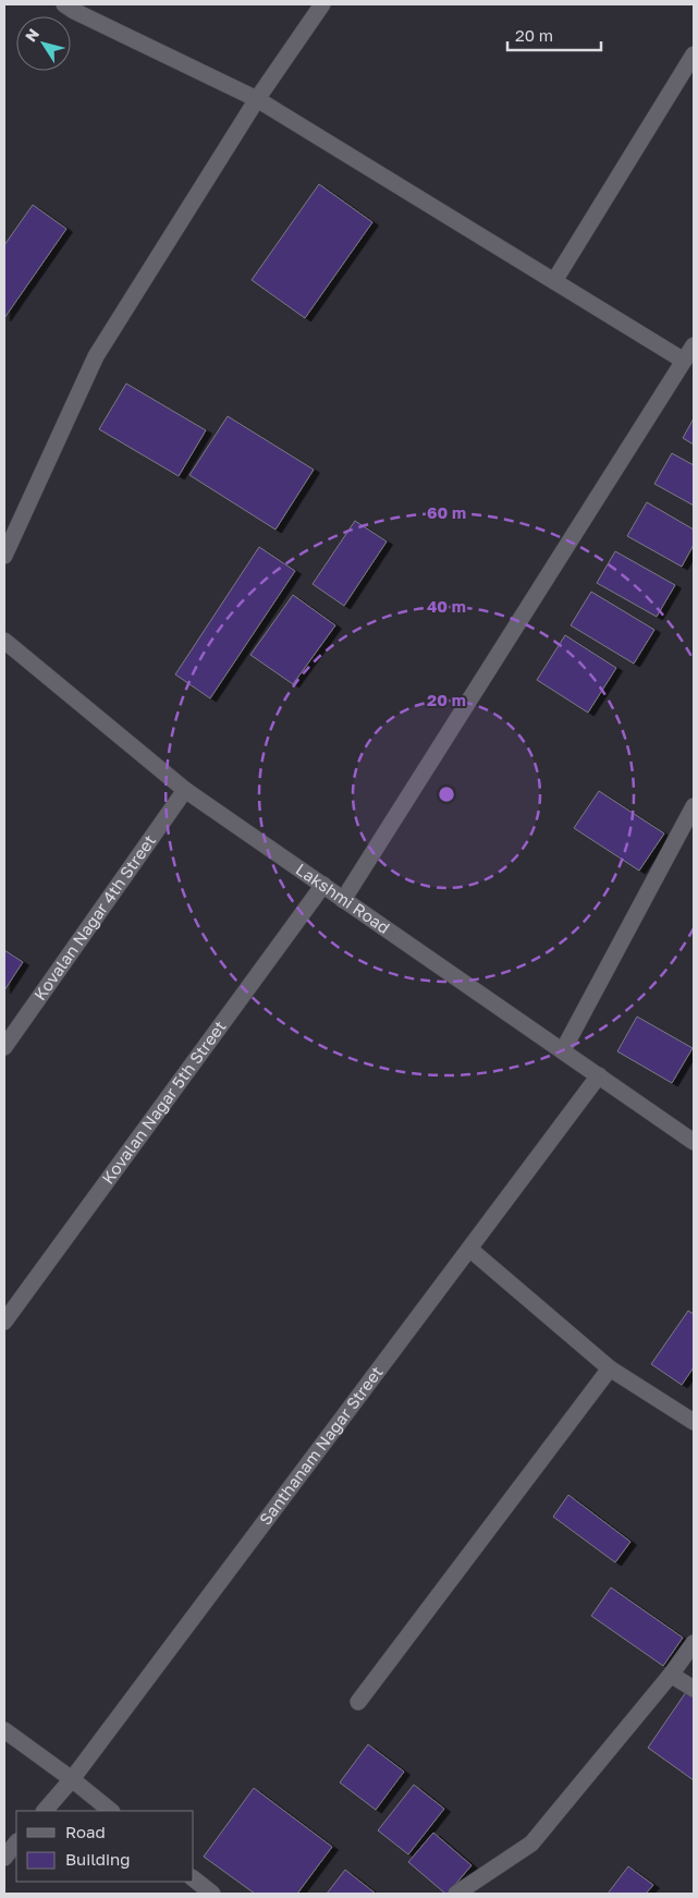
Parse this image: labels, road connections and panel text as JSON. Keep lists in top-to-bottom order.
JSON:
{
  "streets": {
    "street": [
      "Lakshmi Road",
      "Kovalan Nagar 4th Street",
      "Kovalan Nagar 5th Street",
      "Santhanam Nagar Street"
    ]
  },
  "crossings": [
    ["Lakshmi Road", "Kovalan Nagar 4th Street"],
    ["Lakshmi Road", "Kovalan Nagar 5th Street"],
    ["Lakshmi Road", "Santhanam Nagar Street"]
  ],
  "legend": ["Road", "Building"],
  "scale_bar": "20 m",
  "north": "top left",
  "rings": ["60 m", "40 m", "20 m"]
}
